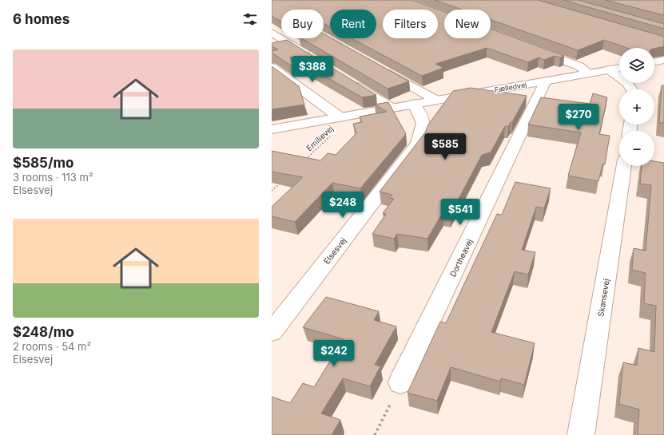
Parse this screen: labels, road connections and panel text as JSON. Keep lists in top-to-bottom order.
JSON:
{
  "streets": {
    "street": [
      "Fælledvej",
      "Elsesvej",
      "Dortheavej",
      "Skansevej"
    ],
    "path": ["Emilievej"]
  },
  "crossings": [
    ["Fælledvej", "Emilievej"],
    ["Fælledvej", "Elsesvej"],
    ["Fælledvej", "Dortheavej"]
  ],
  "page": {
    "heading": "6 homes",
    "chip": [
      "Buy",
      "Rent",
      "Filters",
      "New"
    ],
    "list": [
      {
        "name": "$585/mo",
        "note": "3 rooms · 113 m² · Elsesvej"
      },
      {
        "name": "$248/mo",
        "note": "2 rooms · 54 m² · Elsesvej"
      }
    ],
    "map_buttons": ["+", "−"],
    "price": [
      "$388",
      "$270",
      "$585",
      "$248",
      "$541",
      "$242"
    ]
  }
}
